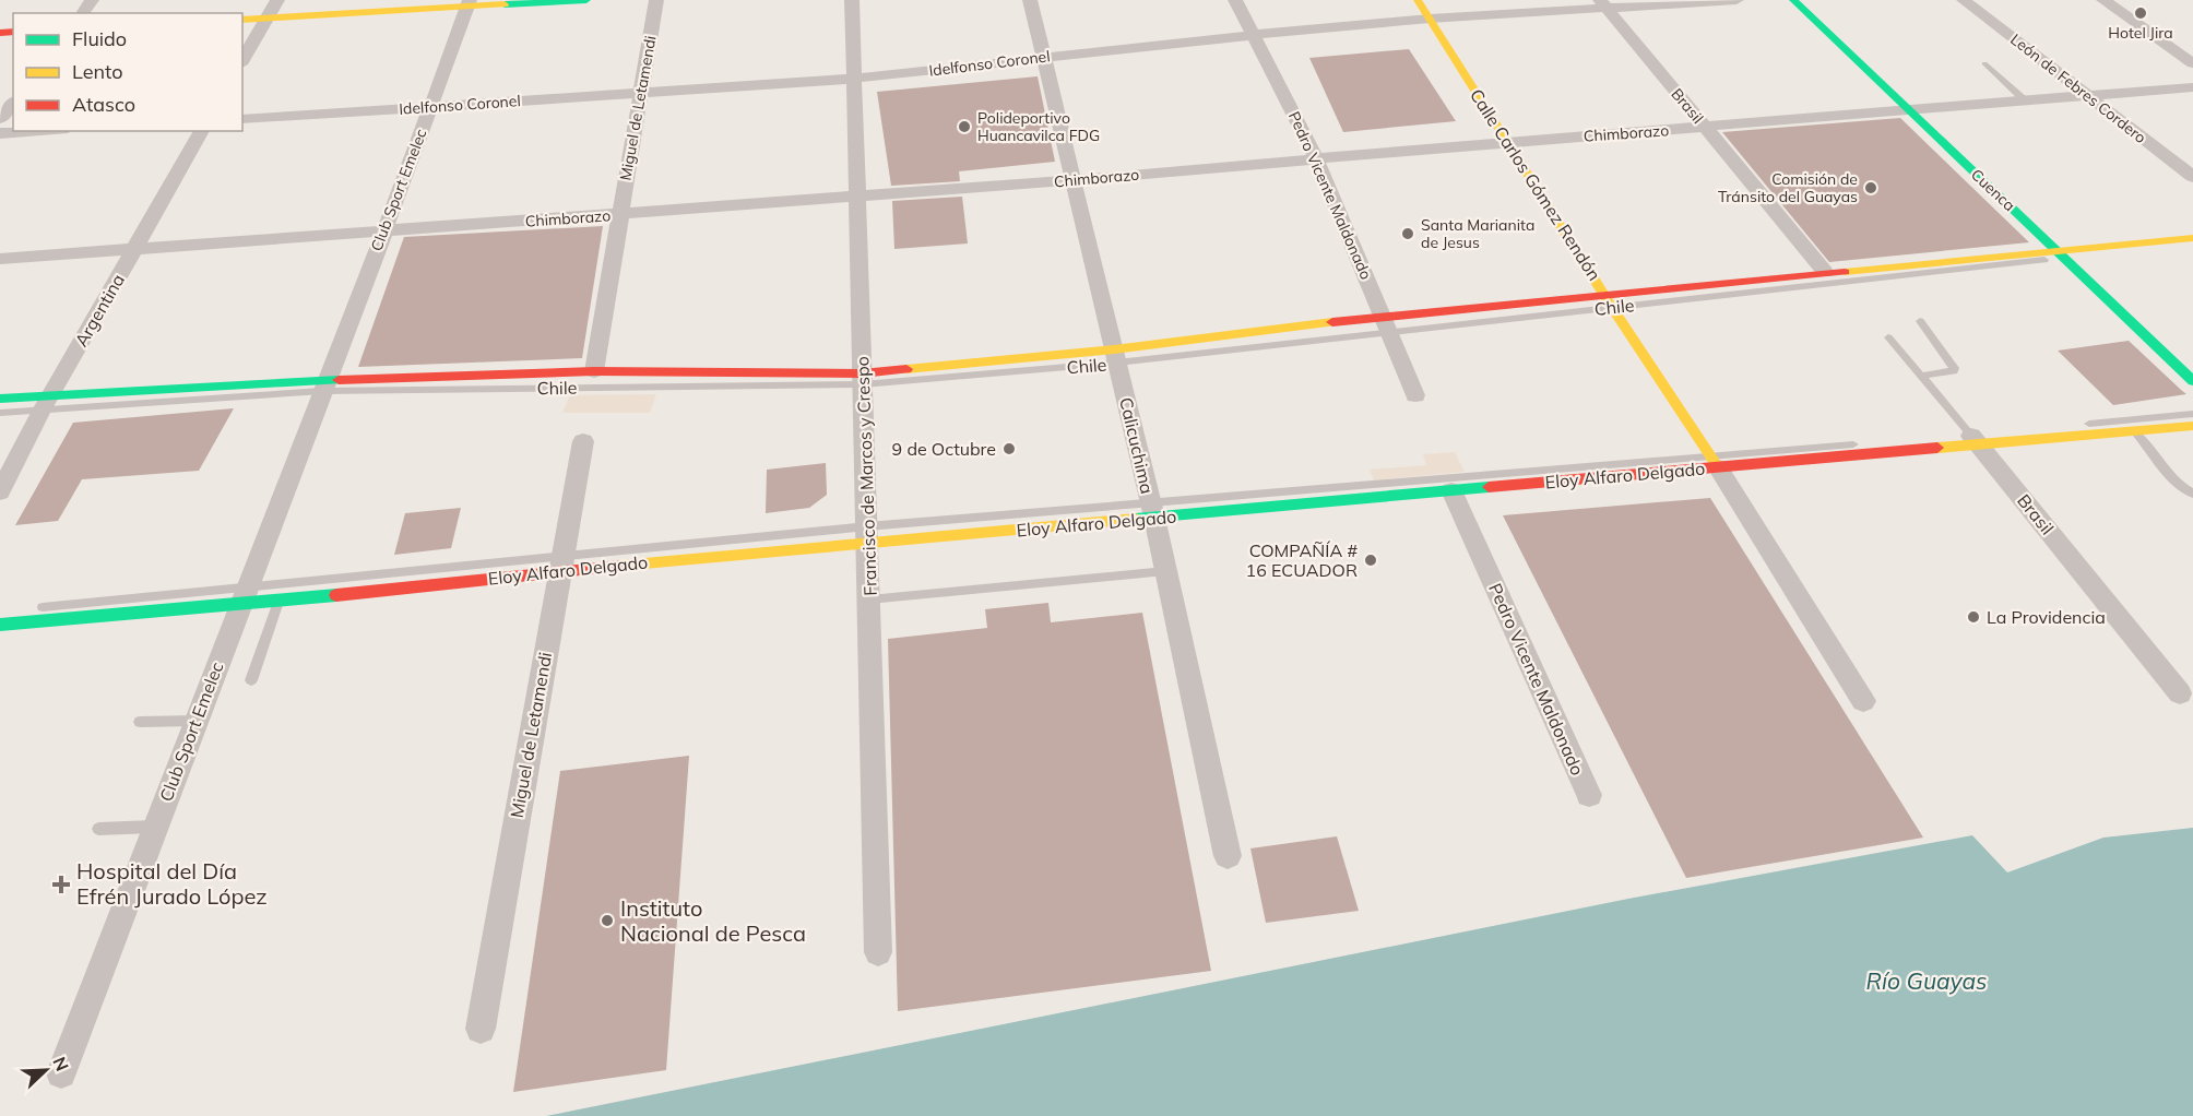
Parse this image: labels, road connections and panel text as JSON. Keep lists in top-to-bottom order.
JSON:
{
  "streets": {
    "main road": [
      "Calle Carlos Gómez Rendón",
      "Cuenca",
      "Chile",
      "Eloy Alfaro Delgado"
    ],
    "street": [
      "Idelfonso Coronel",
      "León de Febres Cordero",
      "Brasil",
      "Miguel de Letamendi",
      "Chimborazo",
      "Club Sport Emelec",
      "Pedro Vicente Maldonado",
      "Argentina",
      "Calicuchima",
      "Francisco de Marcos y Crespo"
    ]
  },
  "crossings": [
    ["Idelfonso Coronel", "Brasil"],
    ["Idelfonso Coronel", "Miguel de Letamendi"],
    ["Idelfonso Coronel", "Calle Carlos Gómez Rendón"],
    ["Idelfonso Coronel", "Club Sport Emelec"],
    ["Idelfonso Coronel", "Pedro Vicente Maldonado"],
    ["Idelfonso Coronel", "Calicuchima"],
    ["Idelfonso Coronel", "Francisco de Marcos y Crespo"],
    ["León de Febres Cordero", "Chimborazo"],
    ["Brasil", "Chimborazo"],
    ["Brasil", "Chile"],
    ["Brasil", "Eloy Alfaro Delgado"],
    ["Miguel de Letamendi", "Chimborazo"],
    ["Miguel de Letamendi", "Chile"],
    ["Miguel de Letamendi", "Eloy Alfaro Delgado"],
    ["Chimborazo", "Calle Carlos Gómez Rendón"],
    ["Chimborazo", "Club Sport Emelec"],
    ["Chimborazo", "Cuenca"],
    ["Chimborazo", "Pedro Vicente Maldonado"],
    ["Chimborazo", "Argentina"],
    ["Chimborazo", "Calicuchima"],
    ["Chimborazo", "Francisco de Marcos y Crespo"],
    ["Calle Carlos Gómez Rendón", "Chile"],
    ["Calle Carlos Gómez Rendón", "Eloy Alfaro Delgado"],
    ["Club Sport Emelec", "Chile"],
    ["Club Sport Emelec", "Eloy Alfaro Delgado"],
    ["Cuenca", "Chile"],
    ["Pedro Vicente Maldonado", "Chile"],
    ["Pedro Vicente Maldonado", "Eloy Alfaro Delgado"],
    ["Chile", "Argentina"],
    ["Chile", "Calicuchima"],
    ["Chile", "Francisco de Marcos y Crespo"],
    ["Calicuchima", "Eloy Alfaro Delgado"],
    ["Eloy Alfaro Delgado", "Francisco de Marcos y Crespo"]
  ],
  "water": ["Río Guayas"],
  "places": {
    "other": [
      "Hotel Jira",
      "Polideportivo Huancavilca FDG",
      "Comisión de Tránsito del Guayas",
      "Santa Marianita de Jesus",
      "9 de Octubre",
      "COMPAÑÍA # 16 ECUADOR",
      "La Providencia",
      "Instituto Nacional de Pesca"
    ],
    "health": ["Hospital del Día Efrén Jurado López"]
  },
  "legend": ["Fluido", "Lento", "Atasco"],
  "north": "top right"
}
